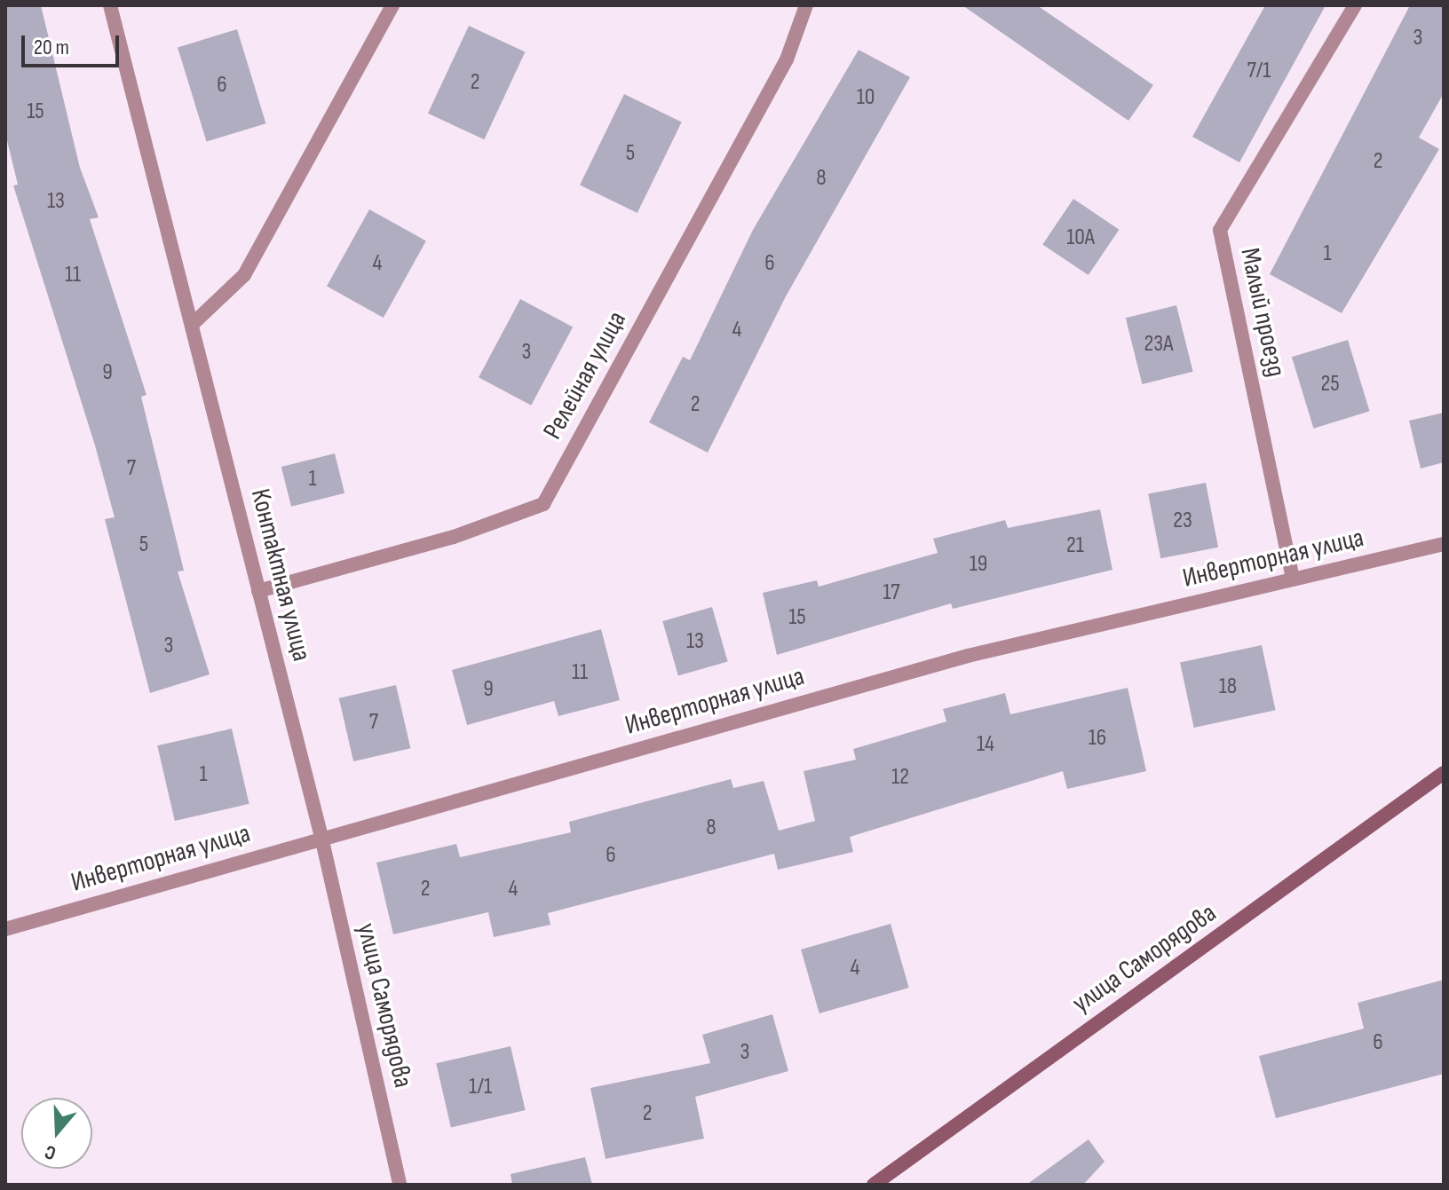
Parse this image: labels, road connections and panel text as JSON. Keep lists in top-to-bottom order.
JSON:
{
  "streets": {
    "street": [
      "Малый проезд",
      "Релейная улица",
      "Инверторная улица",
      "Контактная улица",
      "улица Саморядова"
    ]
  },
  "crossings": [
    ["Малый проезд", "Инверторная улица"],
    ["Релейная улица", "Контактная улица"],
    ["Инверторная улица", "Контактная улица"],
    ["Инверторная улица", "улица Саморядова"],
    ["Контактная улица", "улица Саморядова"]
  ],
  "house_numbers": [
    "3",
    "7/1",
    "2",
    "6",
    "10",
    "15",
    "5",
    "2",
    "8",
    "13",
    "10А",
    "1",
    "4",
    "6",
    "11",
    "4",
    "23А",
    "3",
    "9",
    "25",
    "2",
    "7",
    "1",
    "23",
    "5",
    "21",
    "19",
    "17",
    "15",
    "13",
    "3",
    "11",
    "18",
    "9",
    "7",
    "16",
    "14",
    "1",
    "12",
    "8",
    "6",
    "2",
    "4",
    "4",
    "6",
    "3",
    "1/1",
    "2"
  ],
  "scale_bar": "20 m",
  "north": "bottom"
}
